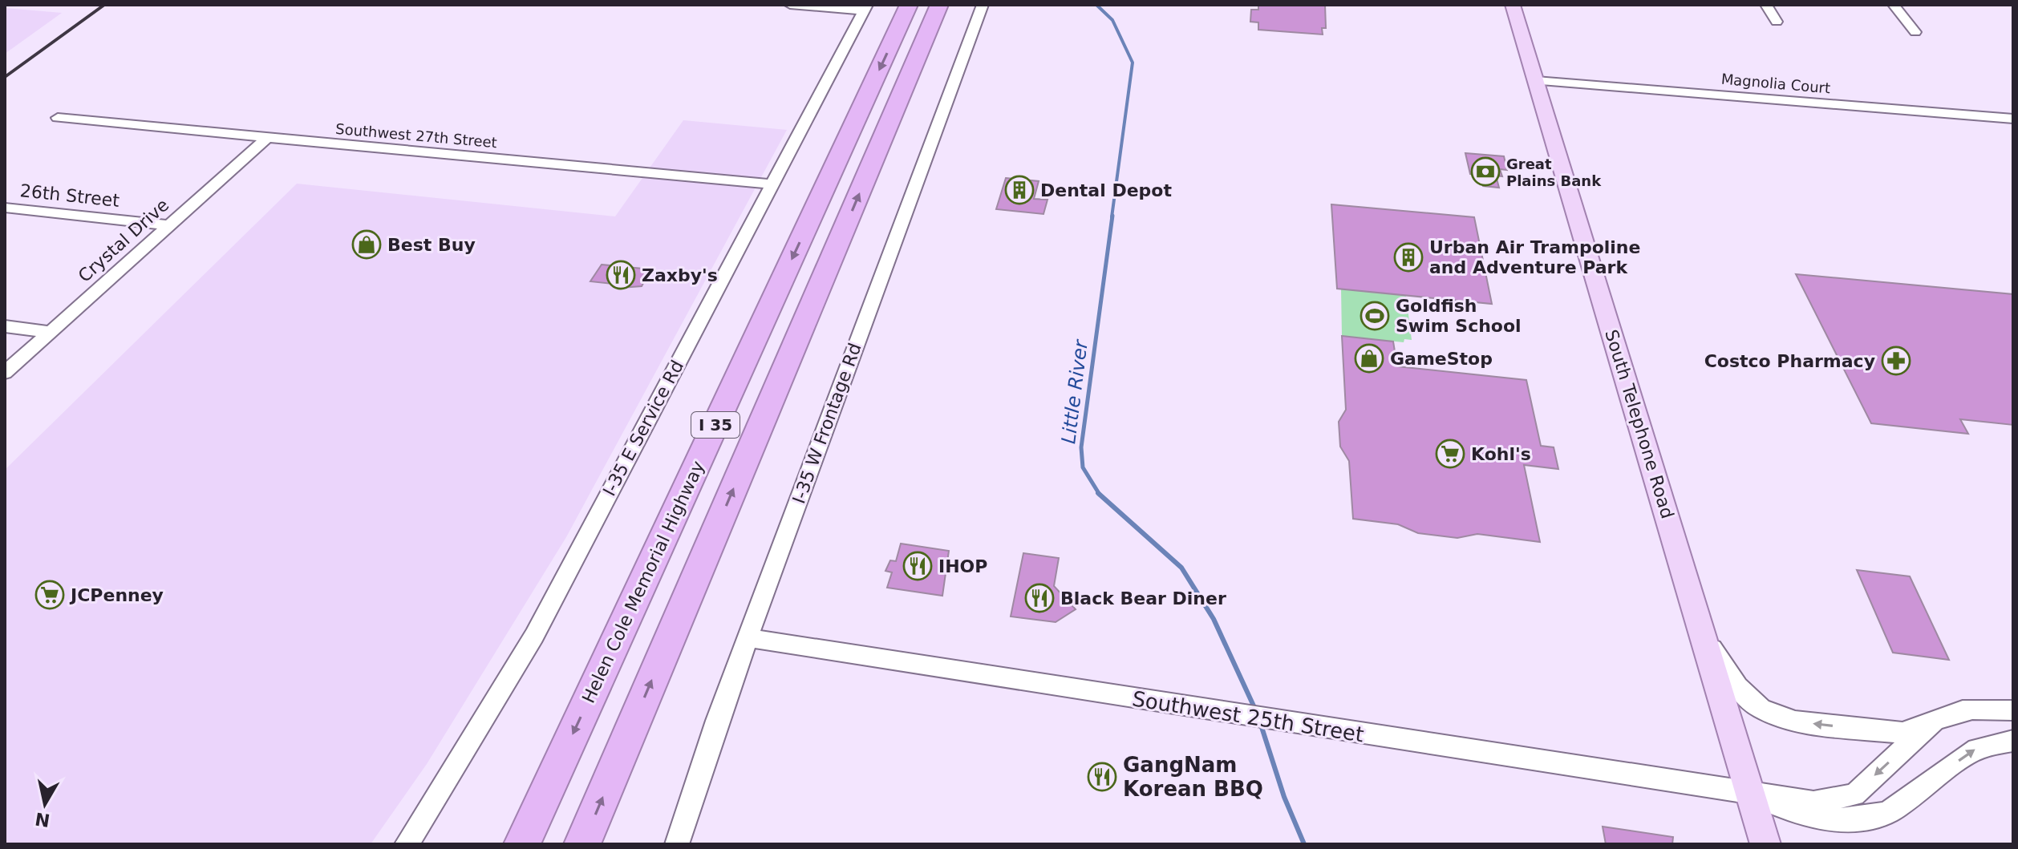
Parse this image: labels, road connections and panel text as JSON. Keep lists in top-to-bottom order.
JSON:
{
  "streets": {
    "highway": ["I 35", "Helen Cole Memorial Highway"],
    "main road": ["South Telephone Road"],
    "street": [
      "Magnolia Court",
      "Southwest 27th Street",
      "26th Street",
      "Crystal Drive",
      "I-35 W Frontage Rd",
      "I-35 E Service Rd",
      "Southwest 25th Street"
    ]
  },
  "crossings": [
    ["Magnolia Court", "South Telephone Road"],
    ["Southwest 27th Street", "Crystal Drive"],
    ["Southwest 27th Street", "I-35 E Service Rd"],
    ["26th Street", "Crystal Drive"],
    ["I-35 W Frontage Rd", "Southwest 25th Street"],
    ["South Telephone Road", "Southwest 25th Street"]
  ],
  "water": ["Little River"],
  "places": {
    "bank": ["Great Plains Bank"],
    "building": ["Dental Depot", "Urban Air Trampoline and Adventure Park"],
    "shop": ["Best Buy", "GameStop"],
    "restaurant": [
      "Zaxby's",
      "IHOP",
      "Black Bear Diner",
      "GangNam Korean BBQ"
    ],
    "sports": ["Goldfish Swim School"],
    "pharmacy": ["Costco Pharmacy"],
    "supermarket": ["Kohl's", "JCPenney"]
  },
  "north": "bottom"
}
